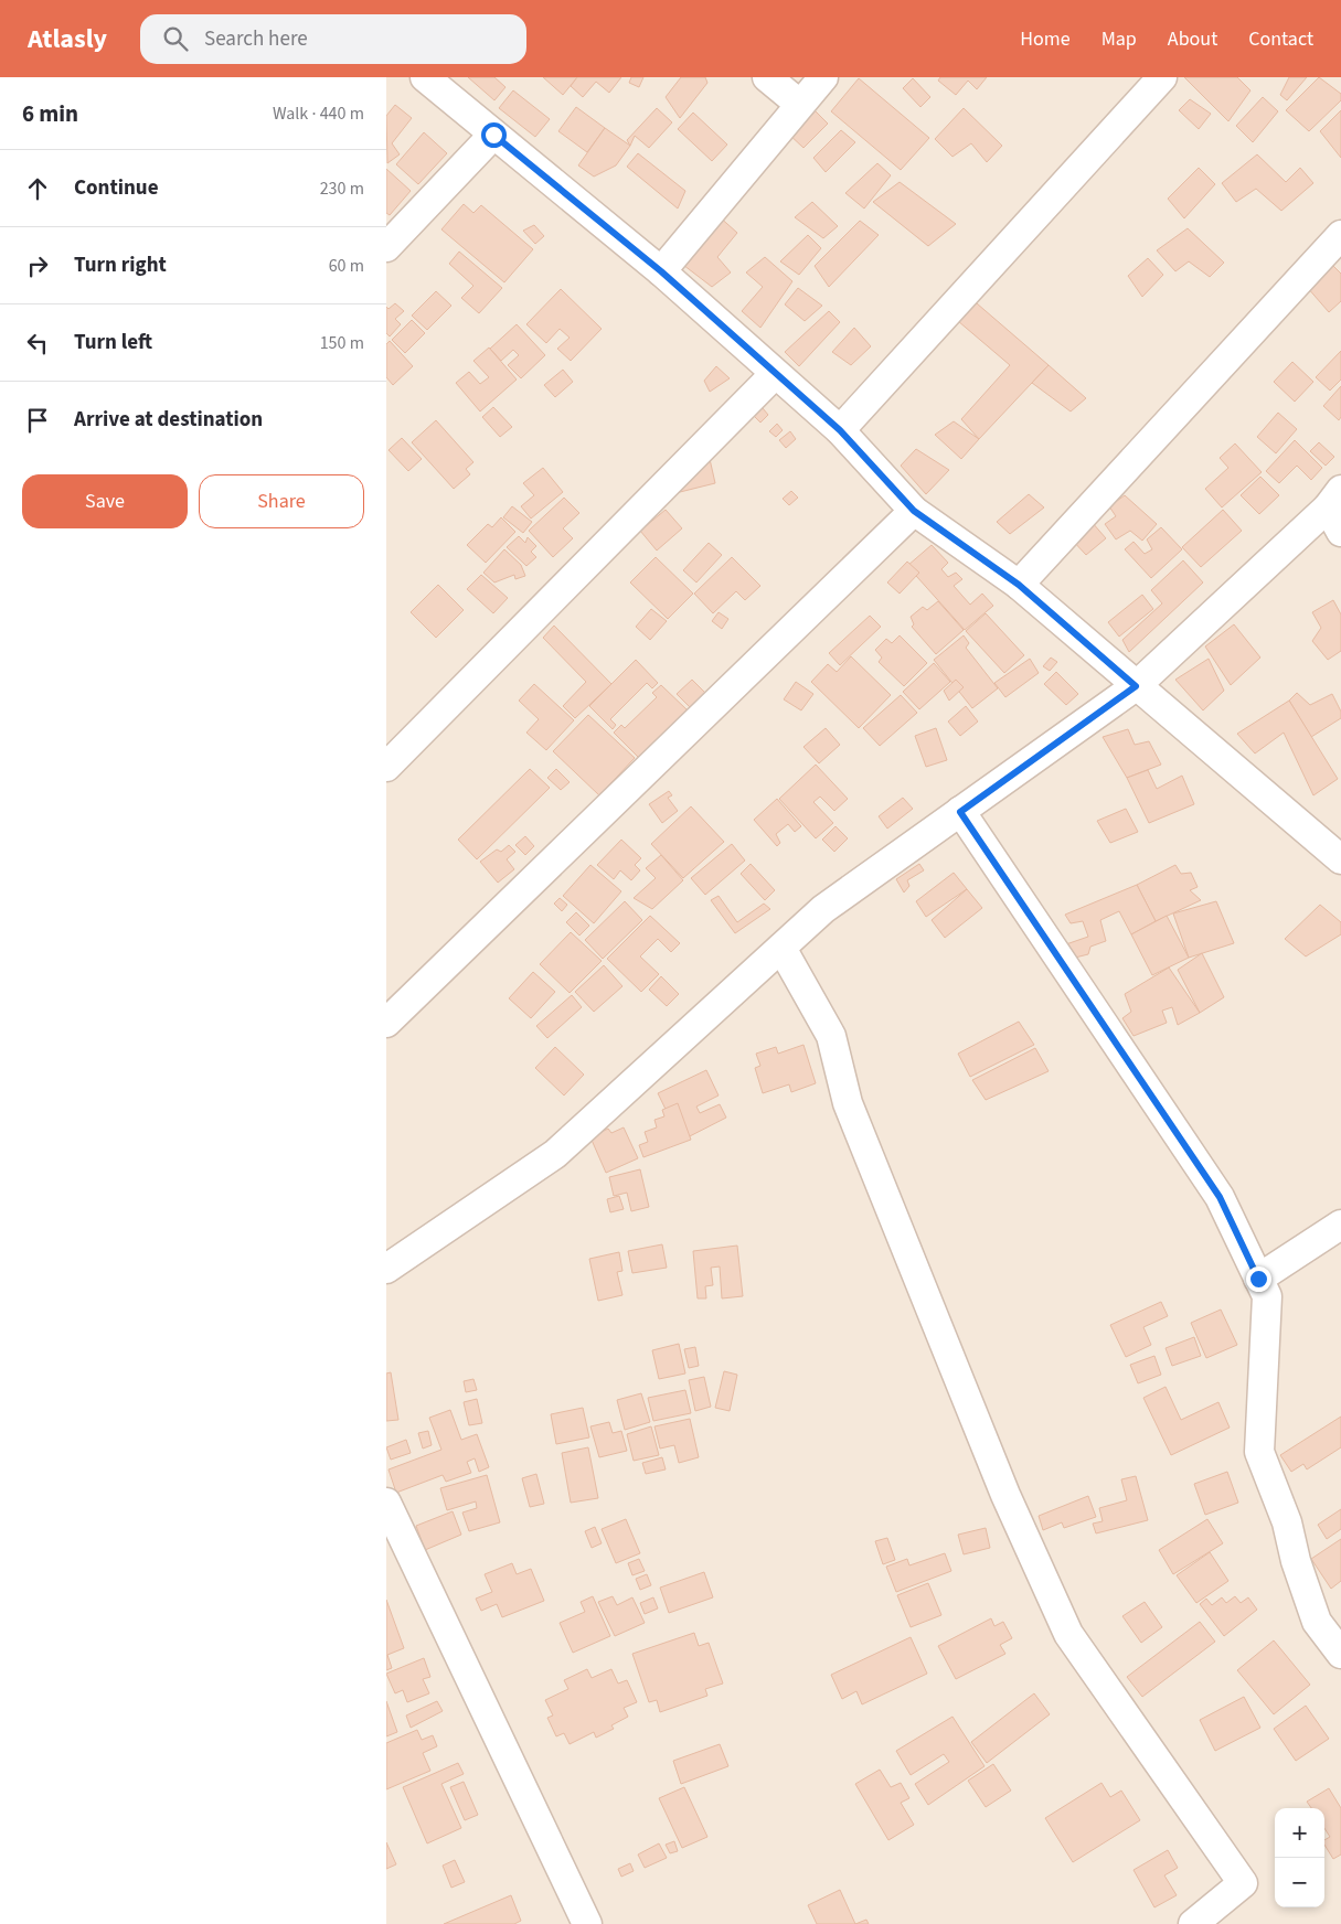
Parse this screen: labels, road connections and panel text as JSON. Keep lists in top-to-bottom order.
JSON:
{
  "page": {
    "header": "Atlasly",
    "search": "Search here",
    "nav": [
      "Home",
      "Map",
      "About",
      "Contact"
    ],
    "heading": ["6 min", "Walk · 440 m"],
    "list": [
      ["Continue", "230 m"],
      ["Turn right", "60 m"],
      ["Turn left", "150 m"],
      "Arrive at destination"
    ],
    "buttons": ["Save", "Share"],
    "map_buttons": ["+", "−"]
  }
}
